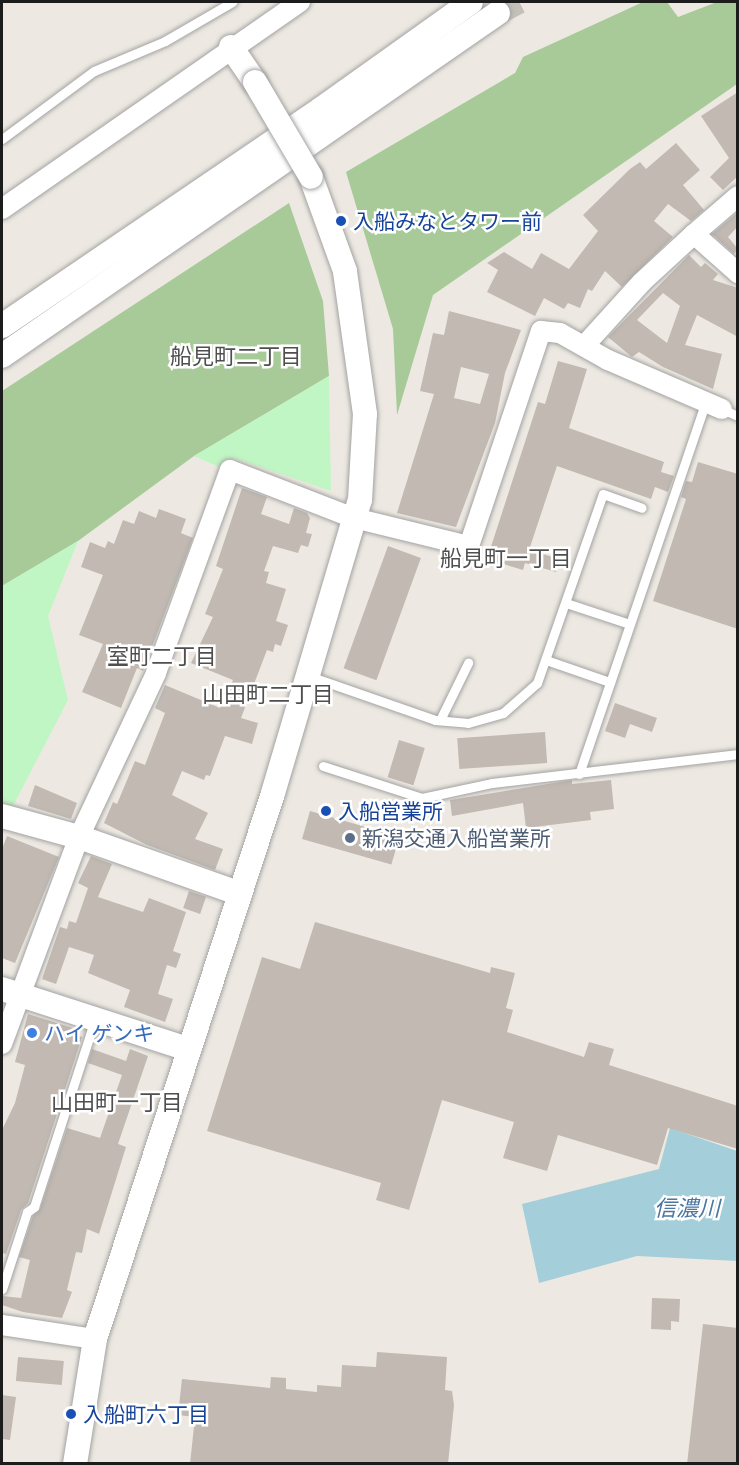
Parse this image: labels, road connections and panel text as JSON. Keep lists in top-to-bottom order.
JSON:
{
  "districts": [
    "船見町二丁目",
    "船見町一丁目",
    "室町二丁目",
    "山田町二丁目",
    "山田町一丁目"
  ],
  "water": ["信濃川"],
  "places": [
    "入船みなとタワー前",
    "入船営業所",
    "新潟交通入船営業所",
    "ハイ ゲンキ",
    "入船町六丁目"
  ]
}
